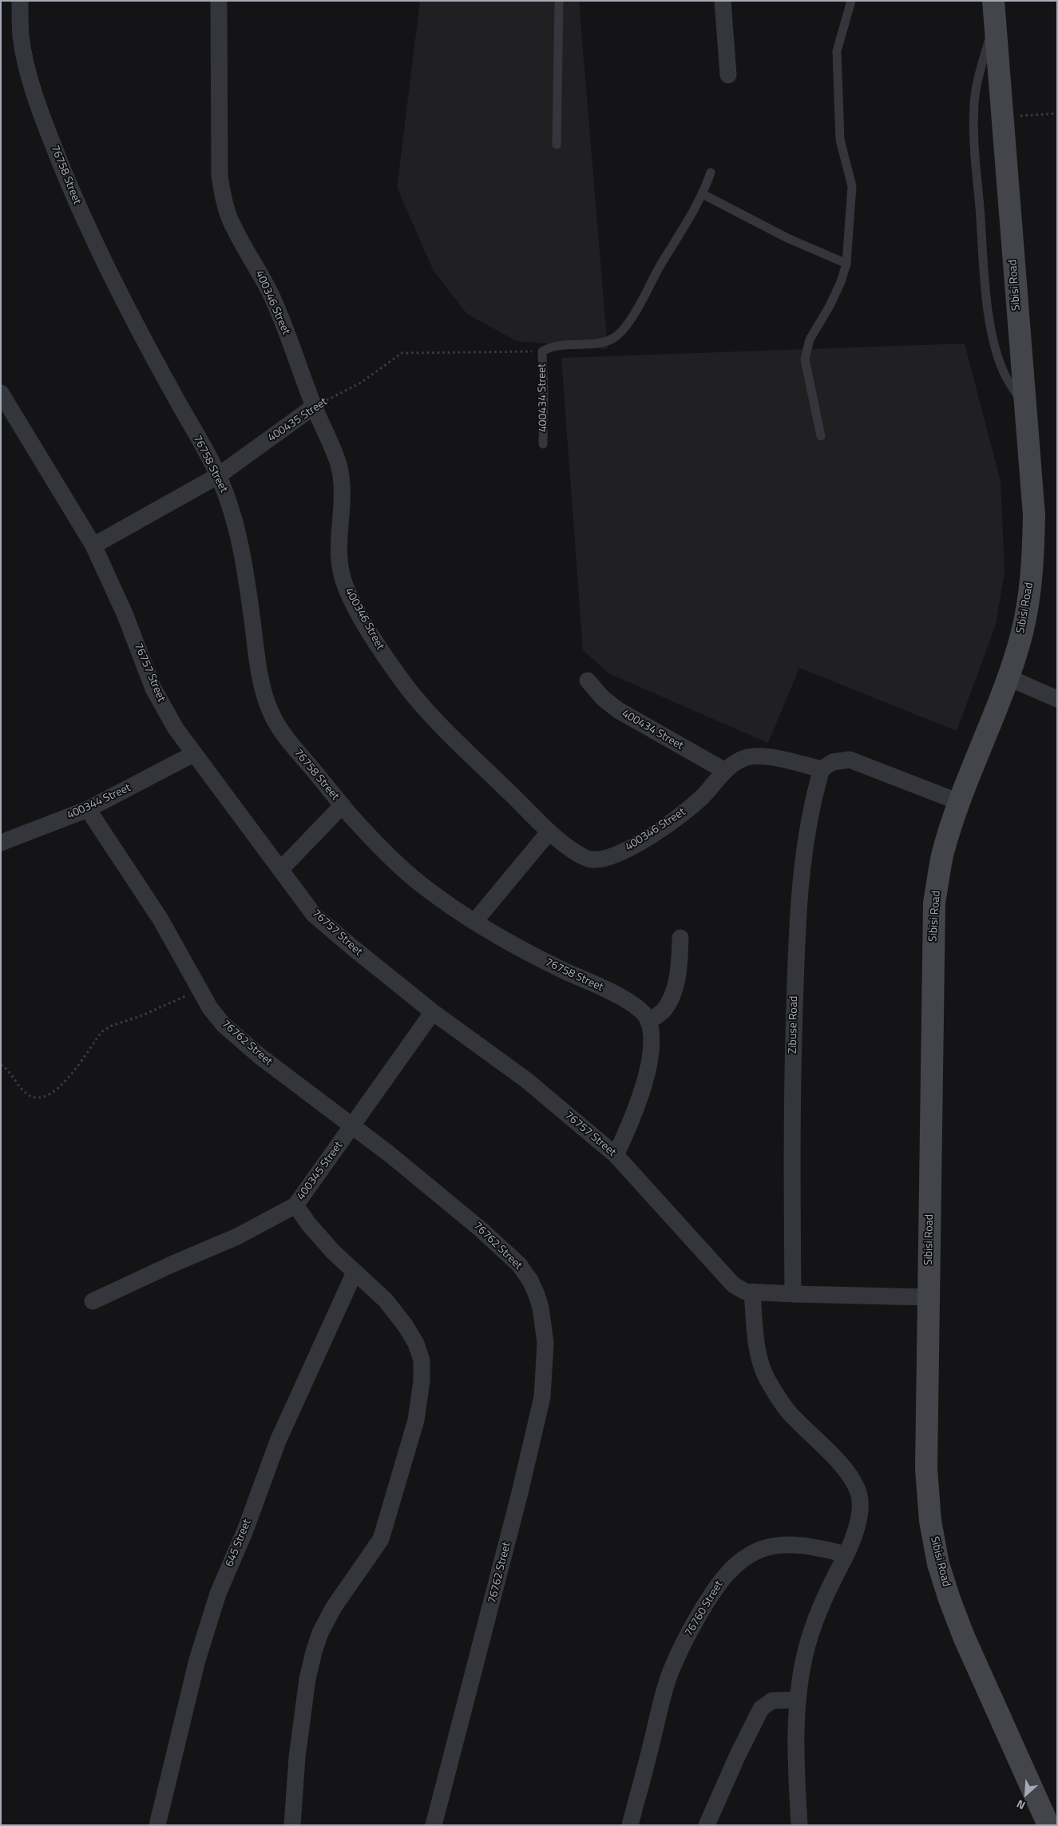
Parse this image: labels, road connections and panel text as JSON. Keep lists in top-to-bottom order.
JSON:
{
  "streets": {
    "street": [
      "76758 Street",
      "Sibisi Road",
      "400346 Street",
      "400434 Street",
      "400435 Street",
      "76757 Street",
      "400344 Street",
      "Zibuse Road",
      "76762 Street",
      "400345 Street",
      "645 Street",
      "76760 Street"
    ]
  },
  "crossings": [
    ["76758 Street", "400435 Street"],
    ["400346 Street", "400434 Street"],
    ["400346 Street", "400435 Street"],
    ["400346 Street", "Zibuse Road"],
    ["400434 Street", "400435 Street"],
    ["400435 Street", "76757 Street"],
    ["76757 Street", "400344 Street"],
    ["76757 Street", "Zibuse Road"],
    ["76757 Street", "400345 Street"],
    ["400344 Street", "76762 Street"],
    ["76762 Street", "400345 Street"]
  ],
  "north": "bottom left"
}
